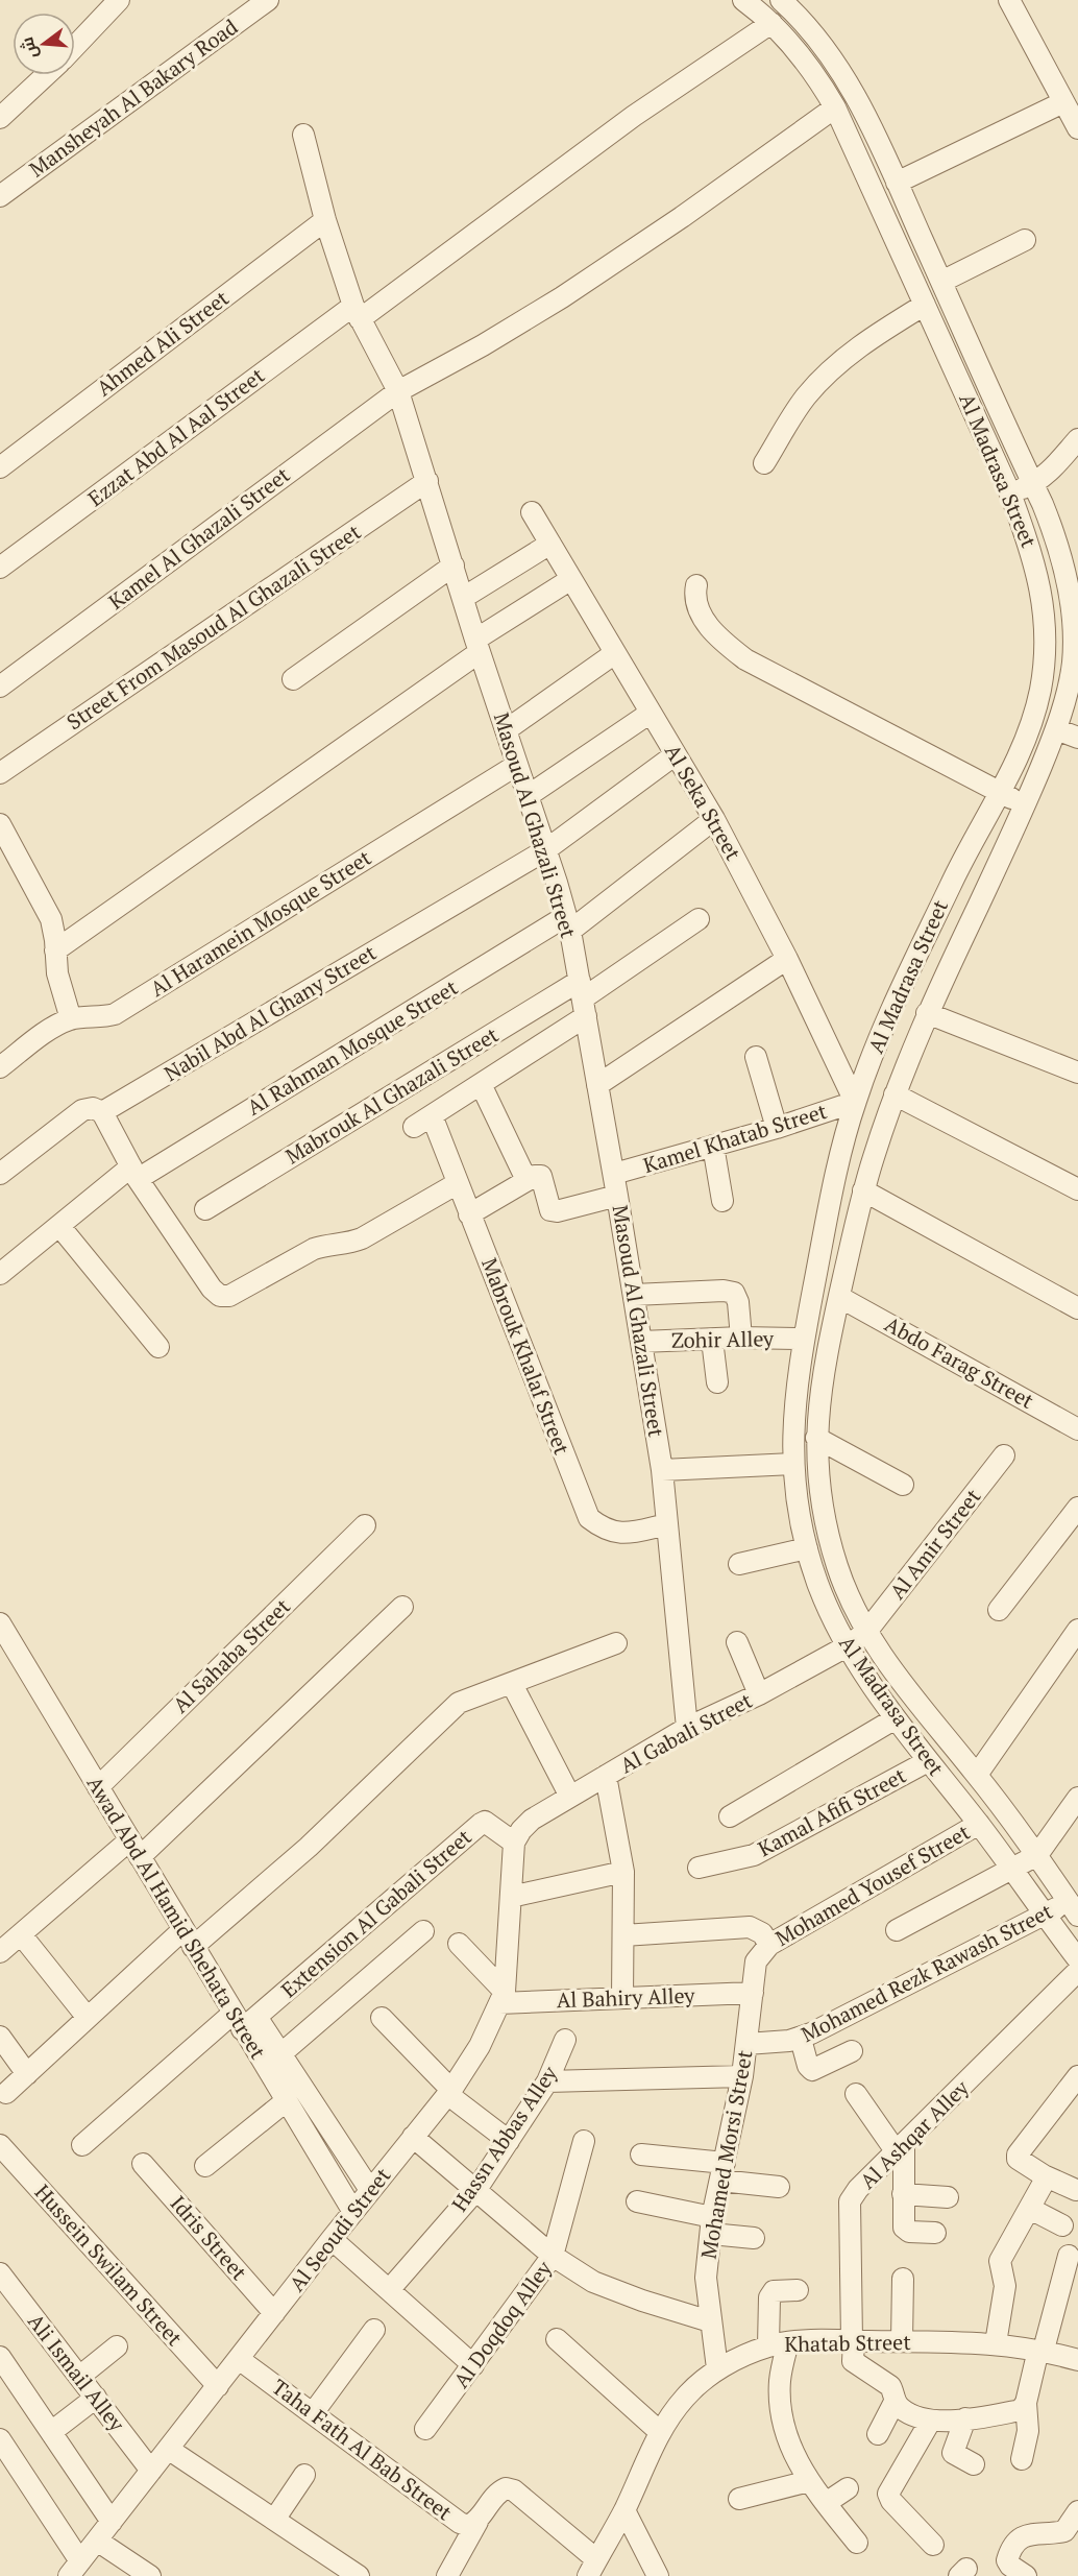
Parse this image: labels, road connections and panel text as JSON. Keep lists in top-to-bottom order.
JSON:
{
  "streets": {
    "street": [
      "Mansheyah Al Bakary Road",
      "Ahmed Ali Street",
      "Ezzat Abd Al Aal Street",
      "Al Madrasa Street",
      "Kamel Al Ghazali Street",
      "Street From Masoud Al Ghazali Street",
      "Al Seka Street",
      "Masoud Al Ghazali Street",
      "Al Haramein Mosque Street",
      "Nabil Abd Al Ghany Street",
      "Al Rahman Mosque Street",
      "Mabrouk Al Ghazali Street",
      "Kamel Khatab Street",
      "Zohir Alley",
      "Mabrouk Khalaf Street",
      "Abdo Farag Street",
      "Al Amir Street",
      "Al Sahaba Street",
      "Al Gabali Street",
      "Kamal Afifi Street",
      "Mohamed Yousef Street",
      "Extension Al Gabali Street",
      "Awad Abd Al Hamid Shehata Street",
      "Mohamed Rezk Rawash Street",
      "Al Bahiry Alley",
      "Al Ashqar Alley",
      "Hassn Abbas Alley",
      "Mohamed Morsi Street",
      "Al Seoudi Street",
      "Idris Street",
      "Hussein Swilam Street",
      "Al Doqdoq Alley",
      "Khatab Street",
      "Ali Ismail Alley",
      "Taha Fath Al Bab Street"
    ]
  },
  "crossings": [
    ["Ahmed Ali Street", "Masoud Al Ghazali Street"],
    ["Ezzat Abd Al Aal Street", "Al Madrasa Street"],
    ["Ezzat Abd Al Aal Street", "Masoud Al Ghazali Street"],
    ["Al Madrasa Street", "Kamel Al Ghazali Street"],
    ["Al Madrasa Street", "Al Seka Street"],
    ["Al Madrasa Street", "Kamel Khatab Street"],
    ["Al Madrasa Street", "Zohir Alley"],
    ["Al Madrasa Street", "Abdo Farag Street"],
    ["Al Madrasa Street", "Al Amir Street"],
    ["Al Madrasa Street", "Al Gabali Street"],
    ["Al Madrasa Street", "Kamal Afifi Street"],
    ["Al Madrasa Street", "Mohamed Yousef Street"],
    ["Al Madrasa Street", "Mohamed Rezk Rawash Street"],
    ["Kamel Al Ghazali Street", "Masoud Al Ghazali Street"],
    ["Street From Masoud Al Ghazali Street", "Masoud Al Ghazali Street"],
    ["Al Seka Street", "Nabil Abd Al Ghany Street"],
    ["Al Seka Street", "Al Rahman Mosque Street"],
    ["Al Seka Street", "Kamel Khatab Street"],
    ["Masoud Al Ghazali Street", "Al Haramein Mosque Street"],
    ["Masoud Al Ghazali Street", "Nabil Abd Al Ghany Street"],
    ["Masoud Al Ghazali Street", "Al Rahman Mosque Street"],
    ["Masoud Al Ghazali Street", "Mabrouk Al Ghazali Street"],
    ["Masoud Al Ghazali Street", "Kamel Khatab Street"],
    ["Masoud Al Ghazali Street", "Zohir Alley"],
    ["Masoud Al Ghazali Street", "Mabrouk Khalaf Street"],
    ["Masoud Al Ghazali Street", "Al Gabali Street"],
    ["Al Amir Street", "Al Gabali Street"],
    ["Al Sahaba Street", "Awad Abd Al Hamid Shehata Street"],
    ["Al Gabali Street", "Extension Al Gabali Street"],
    ["Al Gabali Street", "Al Seoudi Street"],
    ["Mohamed Yousef Street", "Mohamed Morsi Street"],
    ["Extension Al Gabali Street", "Awad Abd Al Hamid Shehata Street"],
    ["Extension Al Gabali Street", "Al Seoudi Street"],
    ["Awad Abd Al Hamid Shehata Street", "Al Seoudi Street"],
    ["Mohamed Rezk Rawash Street", "Mohamed Morsi Street"],
    ["Al Bahiry Alley", "Mohamed Morsi Street"],
    ["Al Bahiry Alley", "Al Seoudi Street"],
    ["Al Ashqar Alley", "Khatab Street"],
    ["Mohamed Morsi Street", "Khatab Street"],
    ["Al Seoudi Street", "Idris Street"],
    ["Al Seoudi Street", "Hussein Swilam Street"],
    ["Al Seoudi Street", "Ali Ismail Alley"],
    ["Al Seoudi Street", "Taha Fath Al Bab Street"],
    ["Khatab Street", "Taha Fath Al Bab Street"]
  ],
  "north": "left"
}
